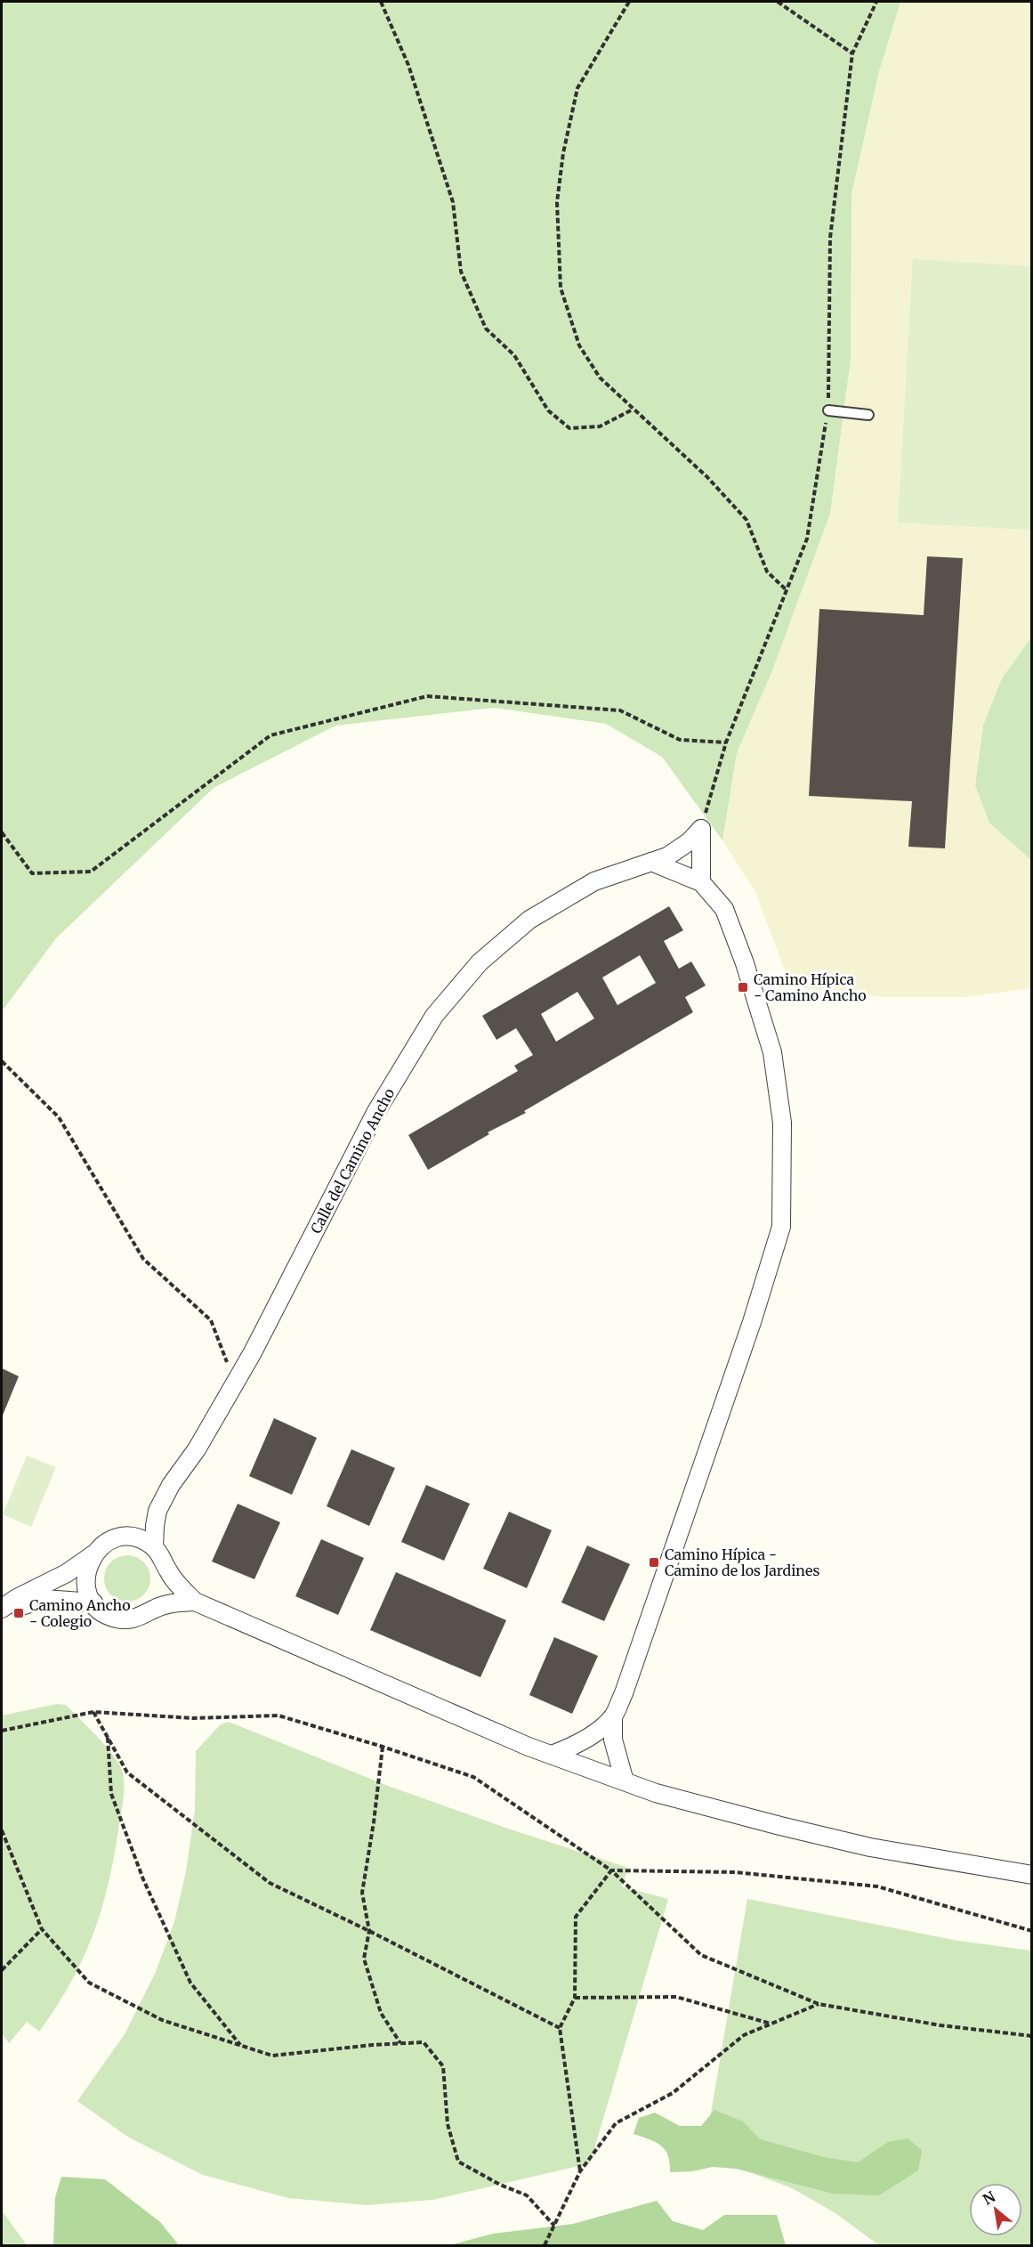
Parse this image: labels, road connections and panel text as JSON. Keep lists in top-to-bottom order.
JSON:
{
  "streets": {
    "street": ["Calle del Camino Ancho"]
  },
  "places": {
    "transit": ["Camino Hípica - Camino Ancho", "Camino Hípica - Camino de los Jardines", "Camino Ancho - Colegio"]
  },
  "north": "top left"
}
